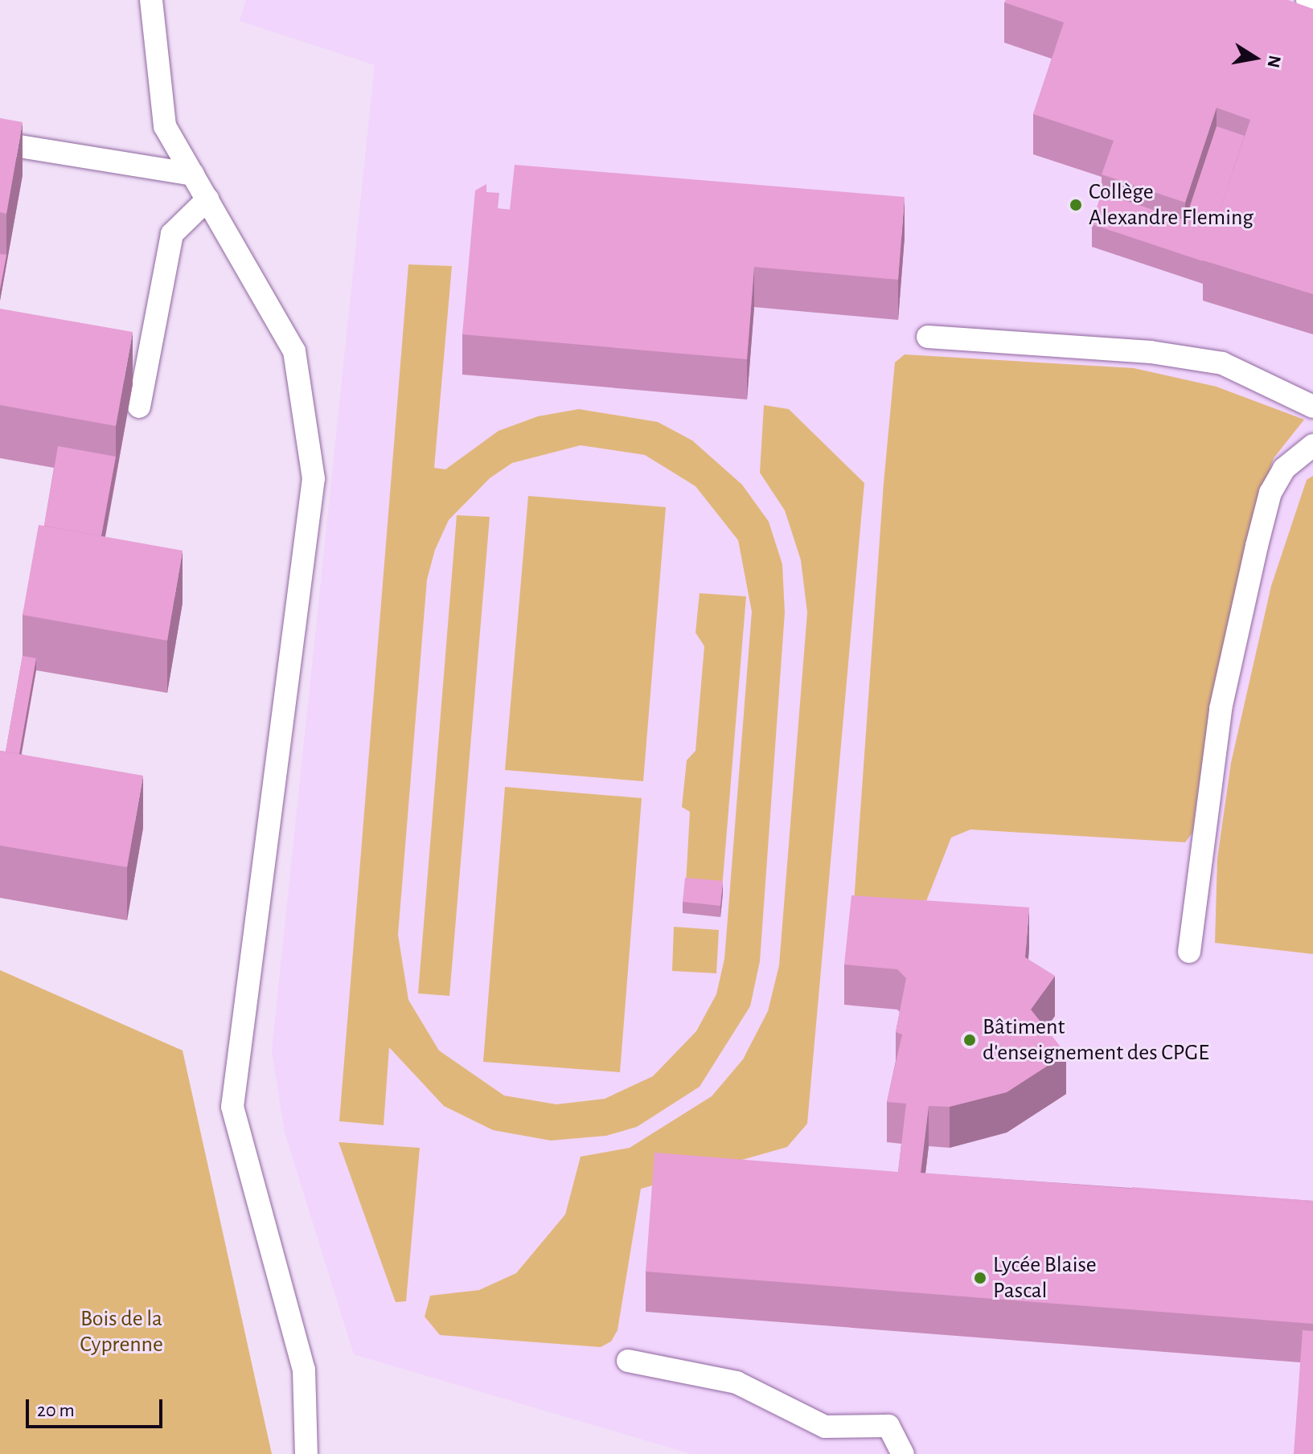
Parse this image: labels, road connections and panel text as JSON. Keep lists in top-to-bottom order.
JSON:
{
  "parks": ["Bois de la Cyprenne"],
  "places": ["Collège Alexandre Fleming", "Bâtiment d'enseignement des CPGE", "Lycée Blaise Pascal"],
  "scale_bar": "20 m",
  "north": "right"
}
